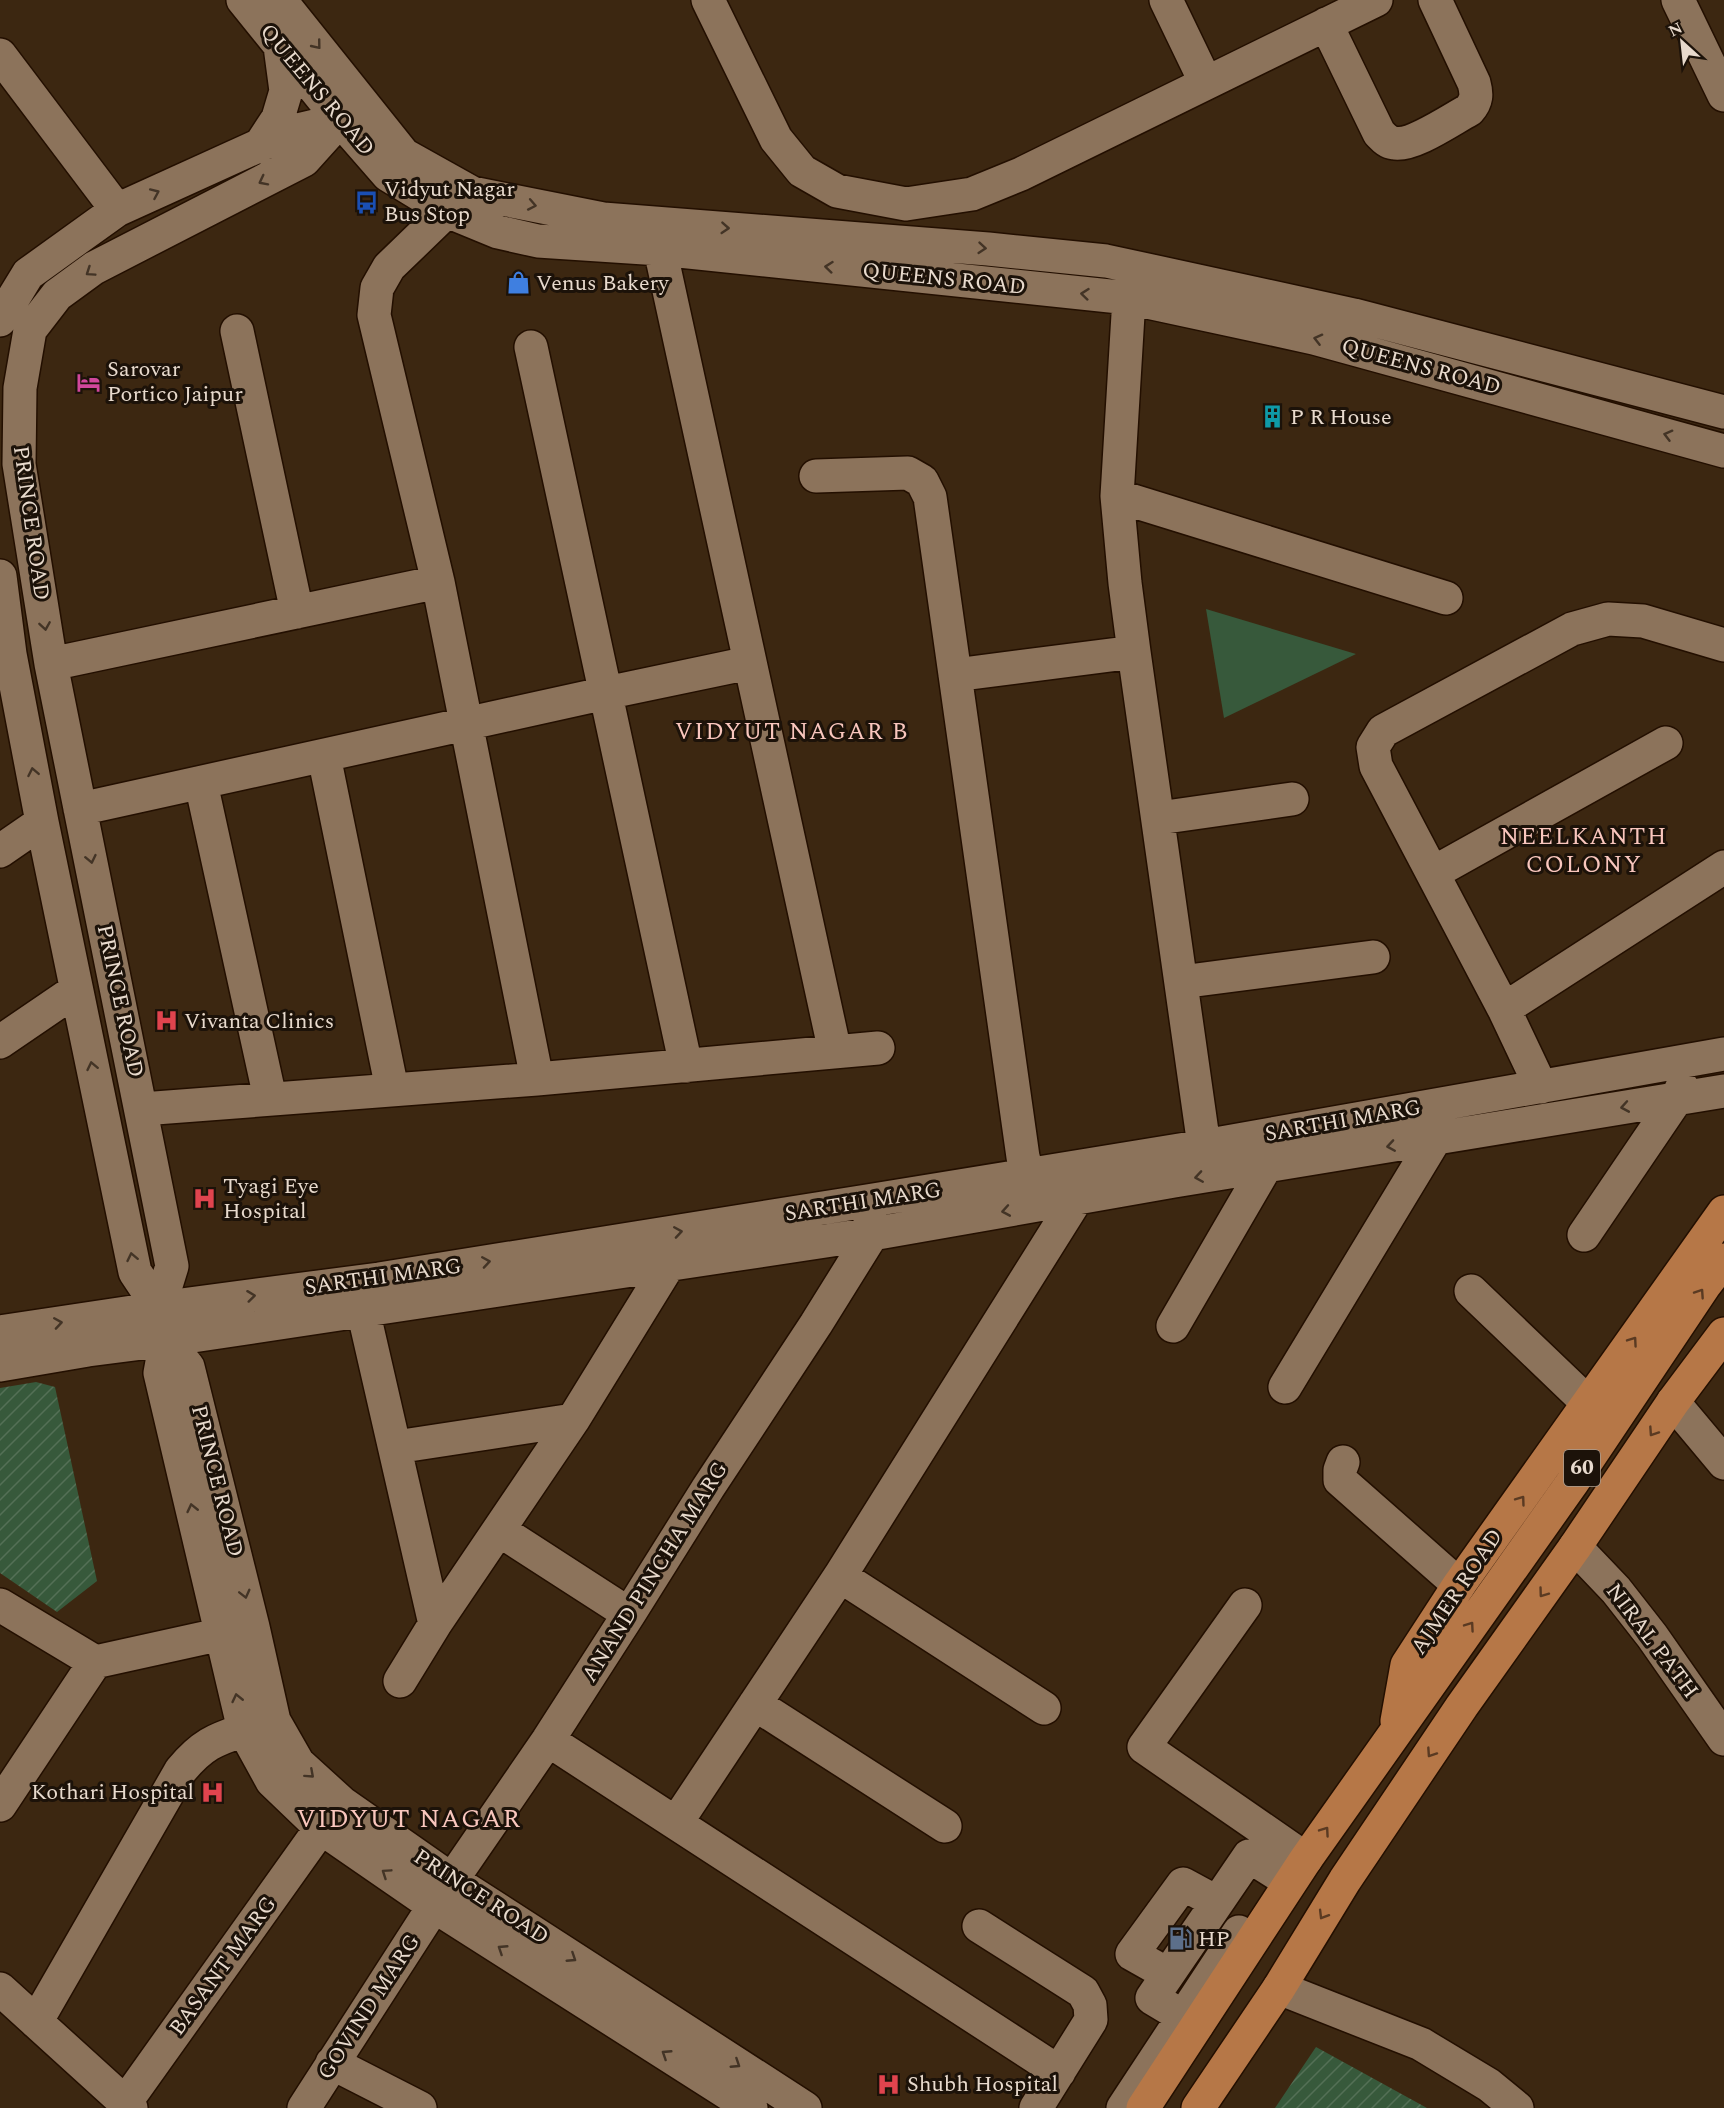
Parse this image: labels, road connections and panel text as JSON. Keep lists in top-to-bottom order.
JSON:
{
  "streets": {
    "highway": ["60", "AJMER ROAD"],
    "street": [
      "QUEENS ROAD",
      "PRINCE ROAD",
      "SARTHI MARG",
      "ANAND PINCHA MARG",
      "NIRAL PATH",
      "BASANT MARG",
      "GOVIND MARG"
    ]
  },
  "crossings": [
    ["QUEENS ROAD", "PRINCE ROAD"],
    ["PRINCE ROAD", "SARTHI MARG"],
    ["PRINCE ROAD", "ANAND PINCHA MARG"],
    ["PRINCE ROAD", "BASANT MARG"],
    ["PRINCE ROAD", "GOVIND MARG"],
    ["60", "AJMER ROAD"],
    ["ANAND PINCHA MARG", "GOVIND MARG"]
  ],
  "districts": ["VIDYUT NAGAR B", "NEELKANTH COLONY", "VIDYUT NAGAR"],
  "places": {
    "bus stop": ["Vidyut Nagar Bus Stop"],
    "shop": ["Venus Bakery"],
    "hotel": ["Sarovar Portico Jaipur"],
    "building": ["P R House"],
    "hospital": [
      "Vivanta Clinics",
      "Tyagi Eye Hospital",
      "Kothari Hospital",
      "Shubh Hospital"
    ],
    "fuel station": ["HP"]
  },
  "north": "top left"
}
